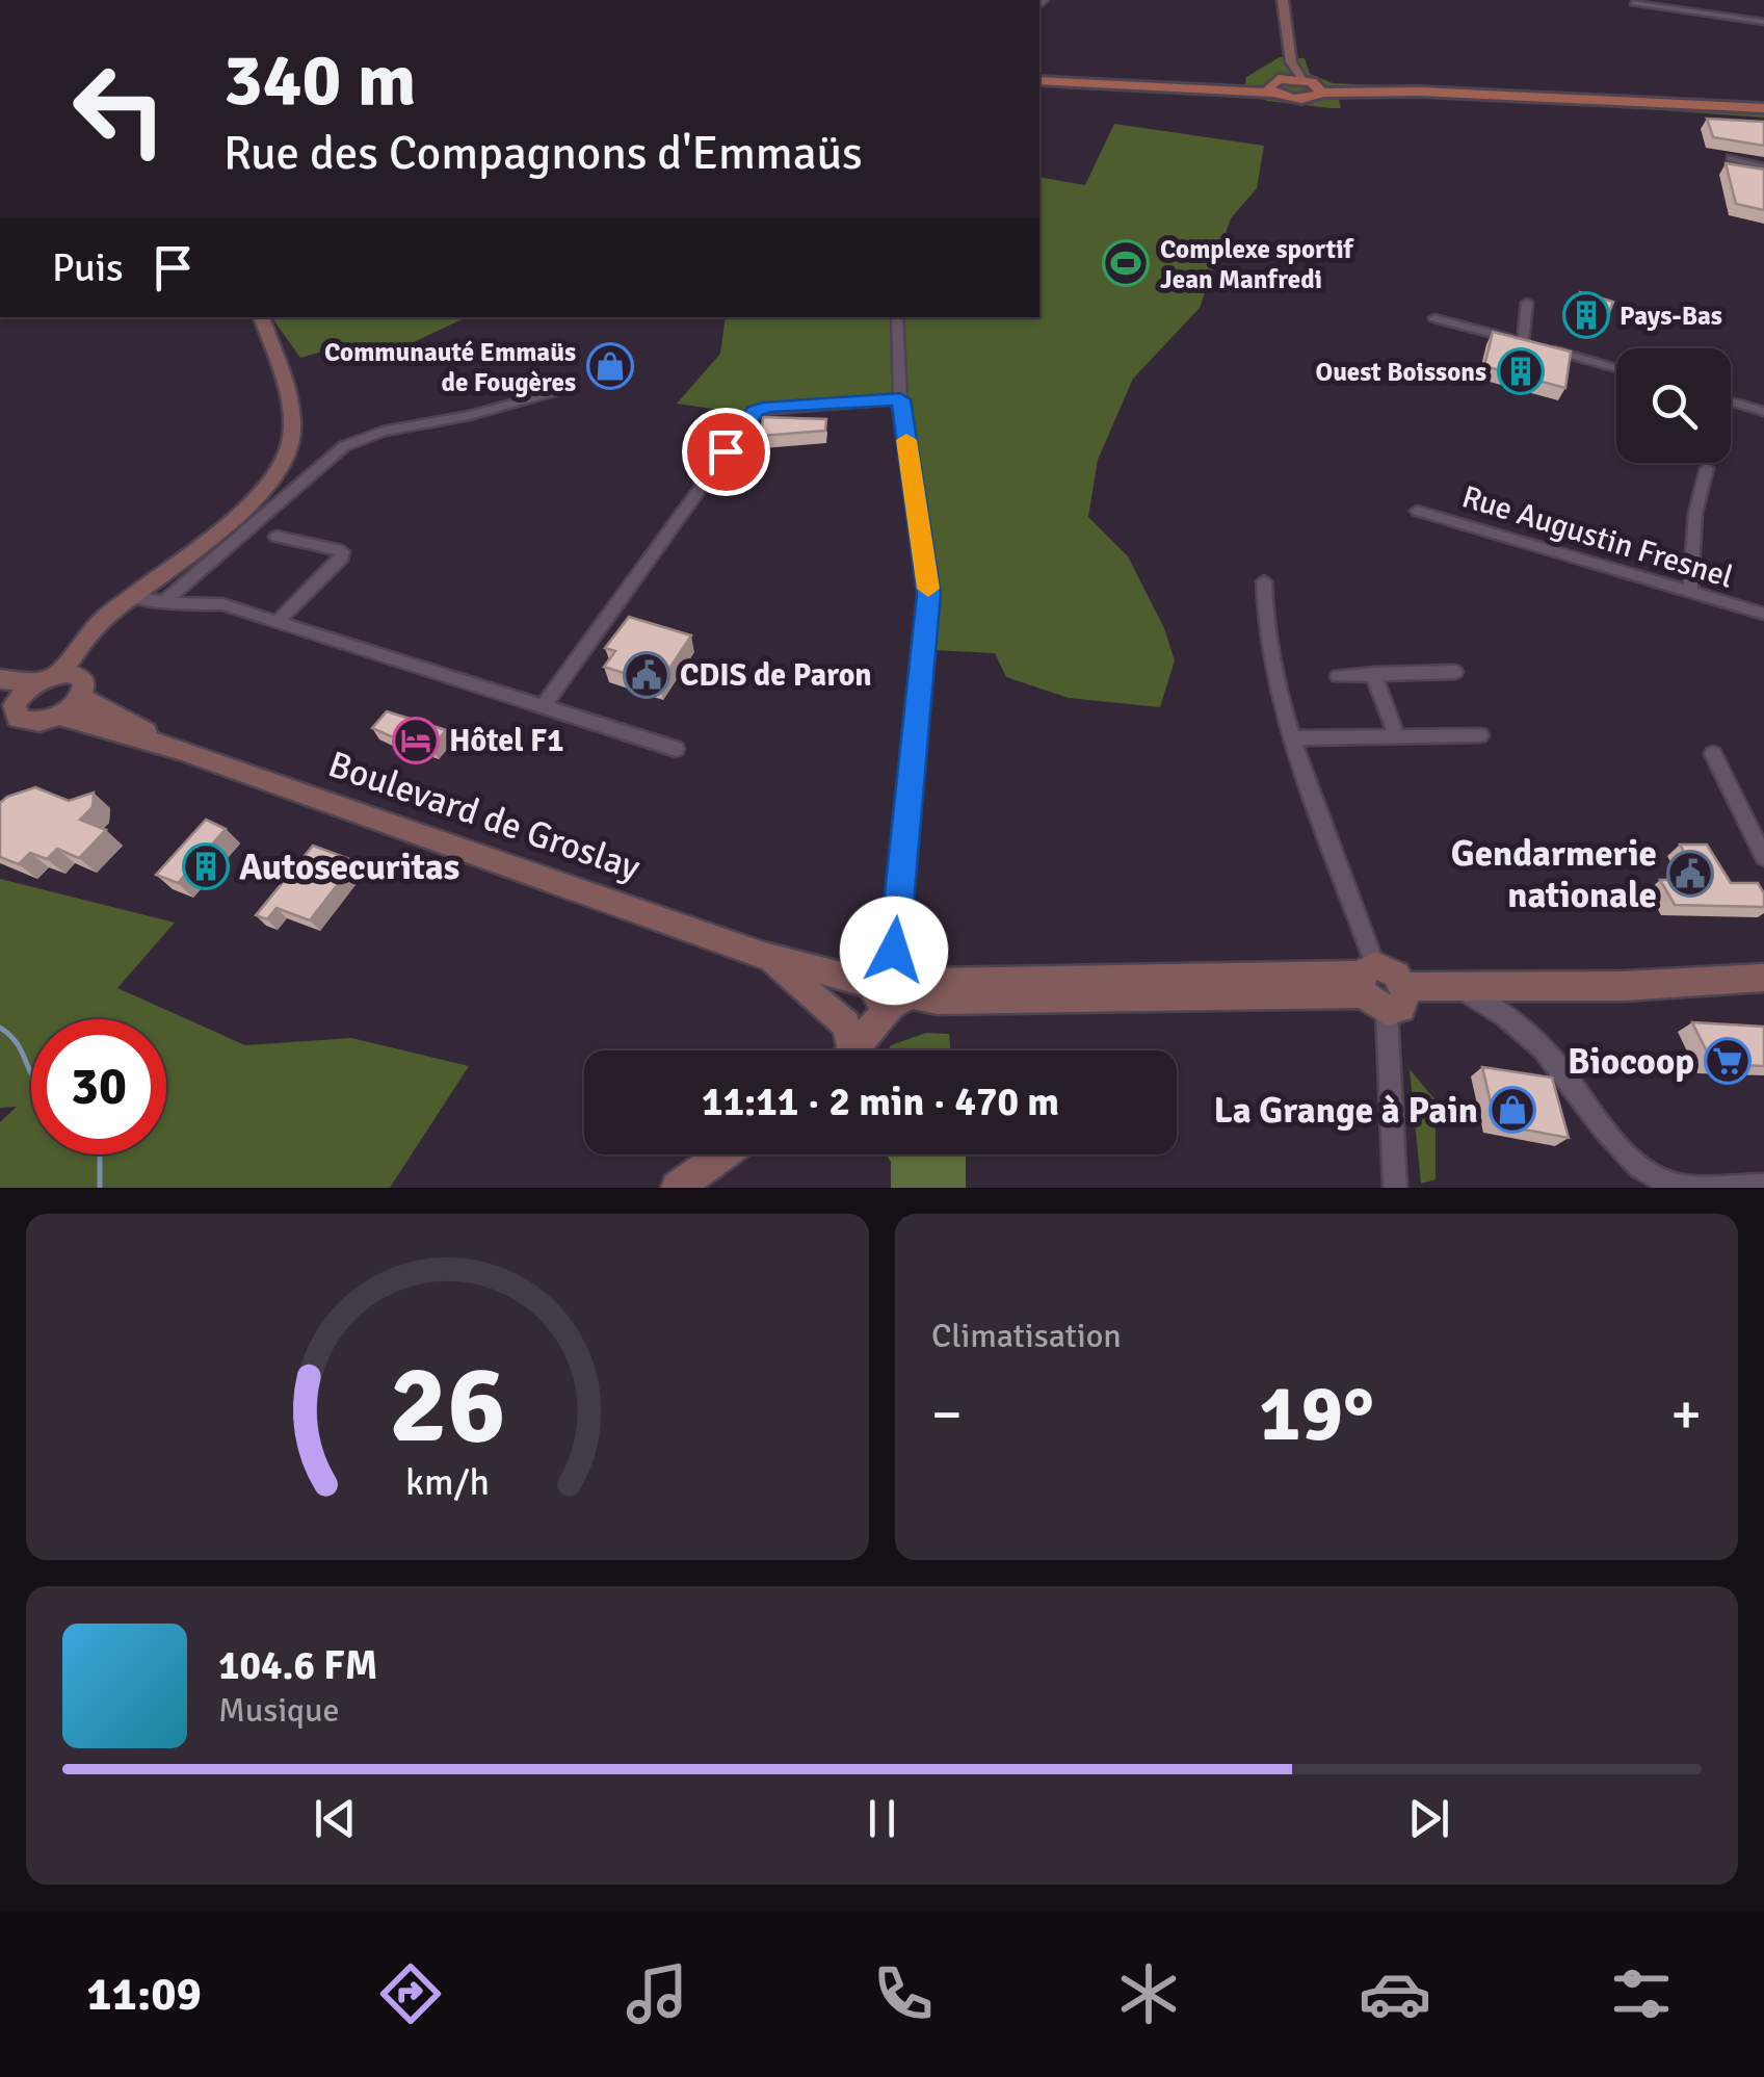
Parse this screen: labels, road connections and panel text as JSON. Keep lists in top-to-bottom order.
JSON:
{
  "streets": {
    "main road": ["Boulevard de Groslay"],
    "street": ["Rue Augustin Fresnel"]
  },
  "places": {
    "sports": ["Complexe sportif Jean Manfredi"],
    "building": ["Pays-Bas", "Ouest Boissons", "Autosecuritas"],
    "shop": ["Communauté Emmaüs de Fougères", "La Grange à Pain"],
    "public building": ["CDIS de Paron", "Gendarmerie nationale"],
    "hotel": ["Hôtel F1"],
    "supermarket": ["Biocoop"]
  },
  "page": {
    "turn": ["340 m", "Rue des Compagnons d'Emmaüs"],
    "then": "Puis",
    "limit": "30",
    "trip": "11:11 · 2 min · 470 m",
    "tile": "Climatisation",
    "heat": ["−", "19°", "+"],
    "song": ["104.6 FM", "Musique"],
    "tabs": "11:09",
    "gauge": ["26", "km/h"]
  }
}
